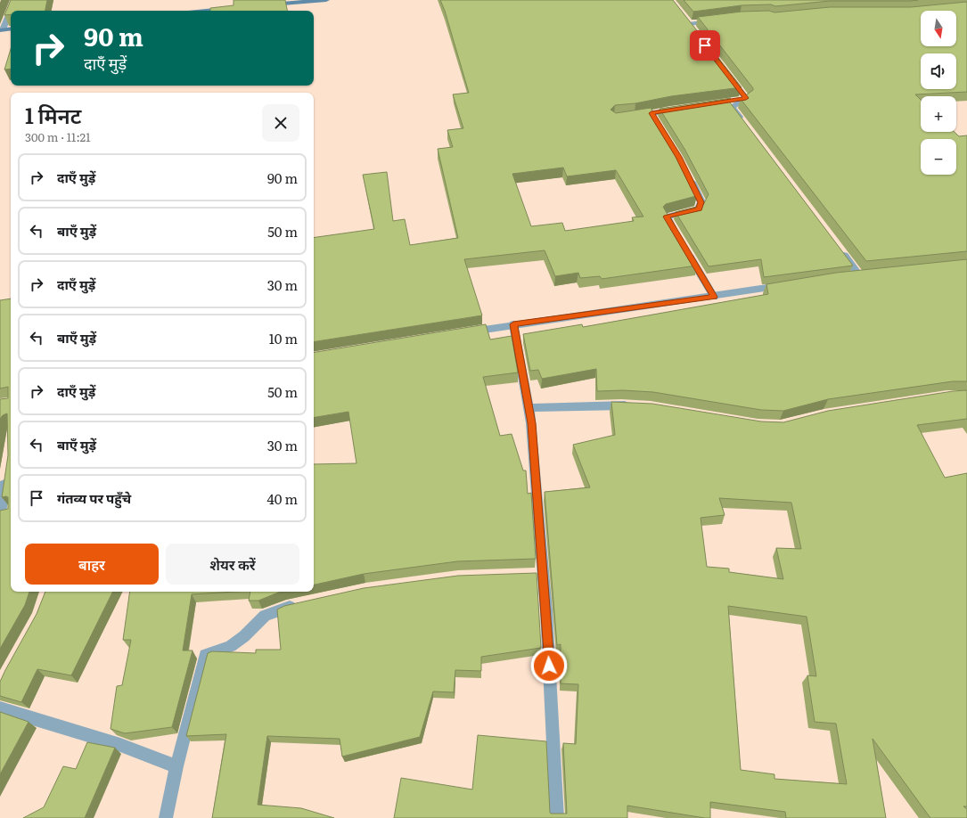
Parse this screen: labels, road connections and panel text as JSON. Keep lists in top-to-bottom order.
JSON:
{
  "north": "bottom",
  "page": {
    "map_buttons": ["+", "−"],
    "turn": ["90 m", "दाएँ मुड़ें"],
    "heading": ["1 मिनट", "300 m · 11:21"],
    "list": [
      {
        "name": "दाएँ मुड़ें",
        "value": "90 m"
      },
      {
        "name": "बाएँ मुड़ें",
        "value": "50 m"
      },
      {
        "name": "दाएँ मुड़ें",
        "value": "30 m"
      },
      {
        "name": "बाएँ मुड़ें",
        "value": "10 m"
      },
      {
        "name": "दाएँ मुड़ें",
        "value": "50 m"
      },
      {
        "name": "बाएँ मुड़ें",
        "value": "30 m"
      },
      {
        "name": "गंतव्य पर पहुँचे",
        "value": "40 m"
      }
    ],
    "buttons": ["बाहर", "शेयर करें"]
  }
}
